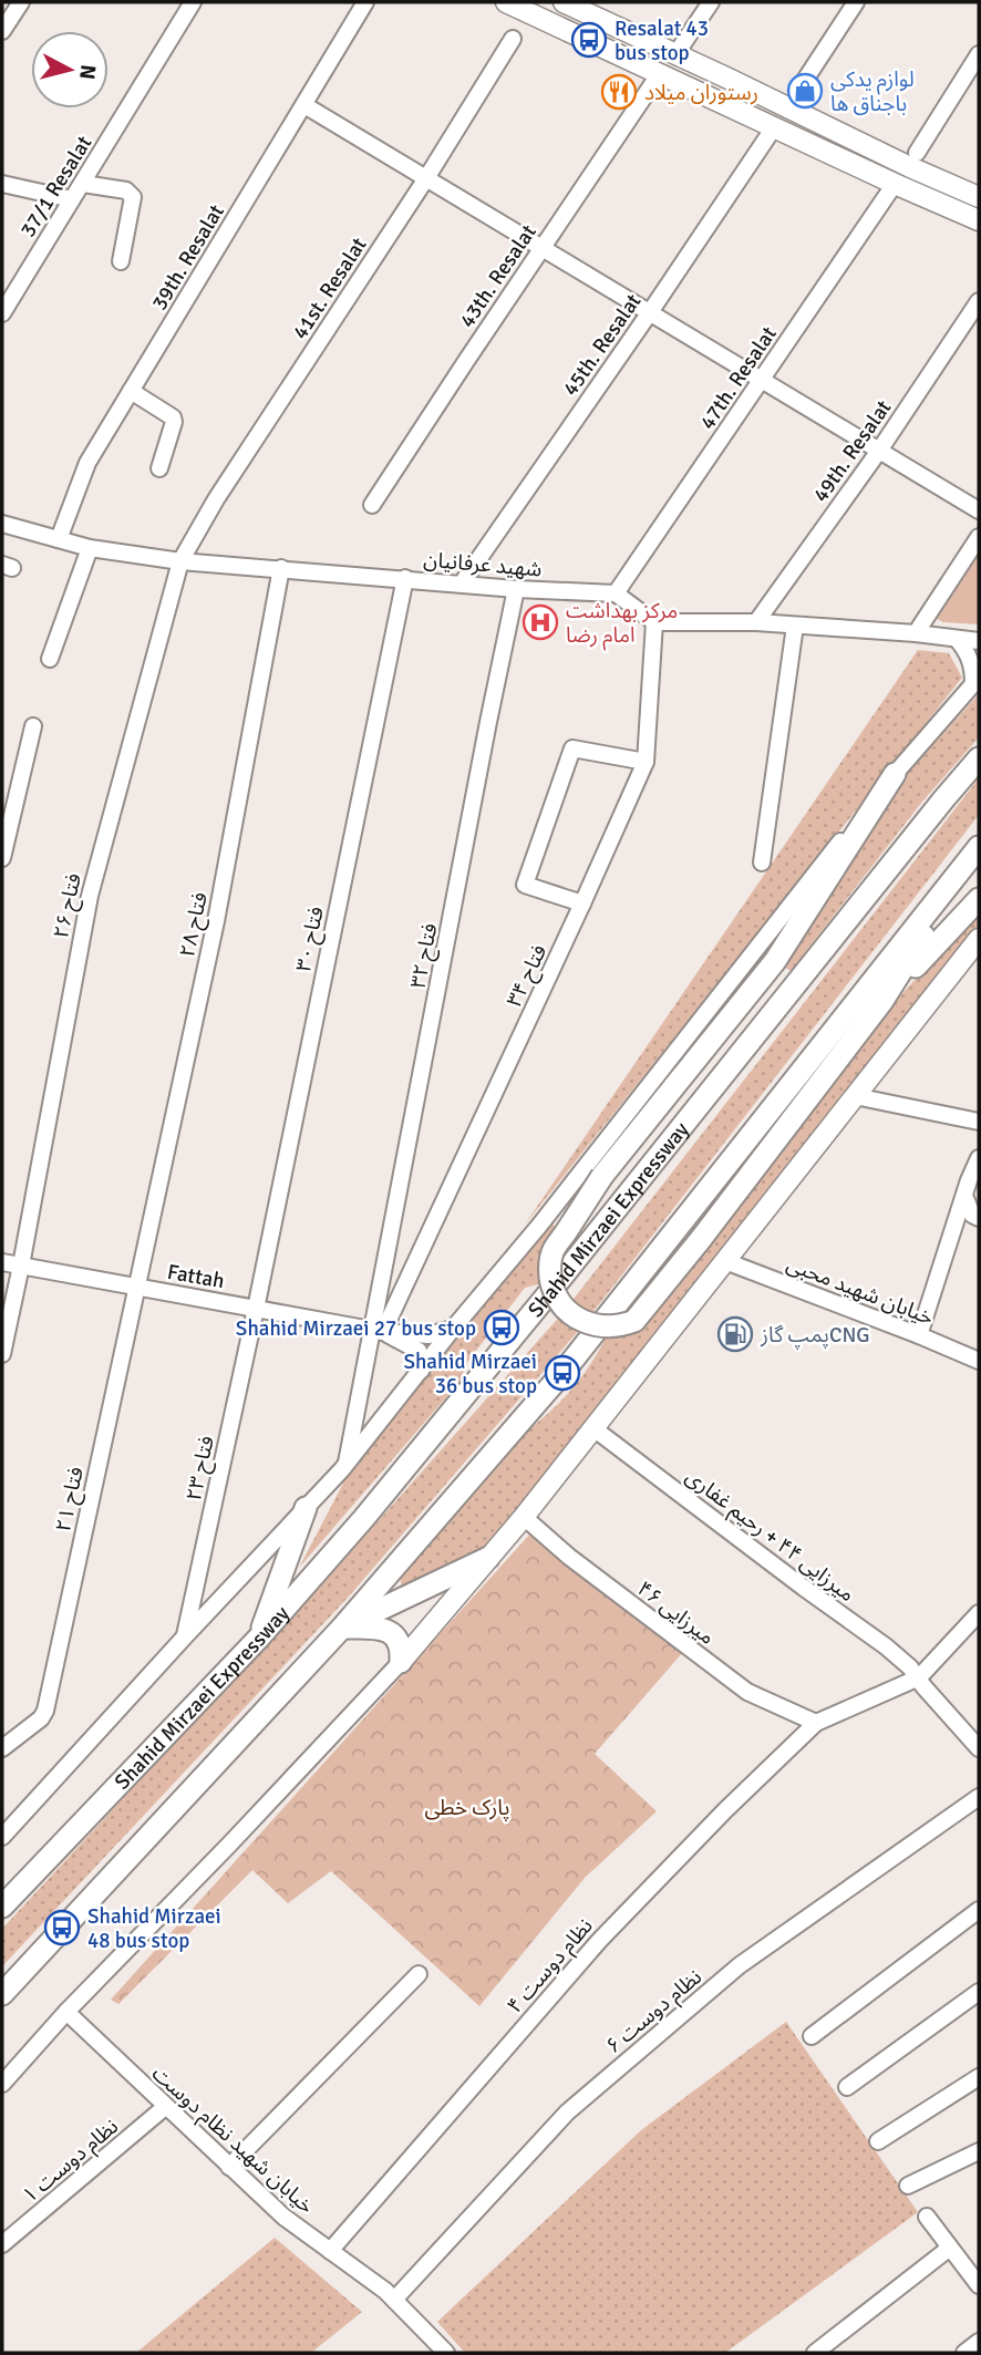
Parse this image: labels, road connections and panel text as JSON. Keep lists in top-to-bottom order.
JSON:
{
  "streets": {
    "highway": ["Shahid Mirzaei Expressway"],
    "street": [
      "37/1 Resalat",
      "39th. Resalat",
      "43th. Resalat",
      "41st. Resalat",
      "45th. Resalat",
      "47th. Resalat",
      "49th. Resalat",
      "شهید عرفانیان",
      "فتاح ۲۶",
      "فتاح ۲۸",
      "فتاح ۳۰",
      "فتاح ۳۲",
      "فتاح ۳۴",
      "Fattah",
      "خیابان شهید محبی",
      "فتاح ۲۳",
      "فتاح ۲۱",
      "میرزایی ۴۴ + رحیم غفاری",
      "میرزایی ۴۶",
      "نظام دوست ۴",
      "نظام دوست ۶",
      "خیابان شهید نظام دوست",
      "نظام دوست ۱"
    ]
  },
  "crossings": [
    ["39th. Resalat", "شهید عرفانیان"],
    ["41st. Resalat", "شهید عرفانیان"],
    ["41st. Resalat", "فتاح ۲۶"],
    ["45th. Resalat", "شهید عرفانیان"],
    ["47th. Resalat", "شهید عرفانیان"],
    ["شهید عرفانیان", "فتاح ۲۶"],
    ["شهید عرفانیان", "فتاح ۲۸"],
    ["شهید عرفانیان", "فتاح ۳۰"],
    ["شهید عرفانیان", "فتاح ۳۲"],
    ["فتاح ۲۶", "Fattah"],
    ["فتاح ۲۸", "Fattah"],
    ["فتاح ۲۸", "فتاح ۲۱"],
    ["فتاح ۳۰", "Fattah"],
    ["فتاح ۳۰", "فتاح ۲۳"],
    ["فتاح ۳۲", "فتاح ۳۴"],
    ["فتاح ۳۲", "Fattah"],
    ["فتاح ۳۴", "Fattah"],
    ["Fattah", "فتاح ۲۳"],
    ["Fattah", "فتاح ۲۱"],
    ["میرزایی ۴۶", "نظام دوست ۴"],
    ["نظام دوست ۴", "خیابان شهید نظام دوست"],
    ["نظام دوست ۶", "خیابان شهید نظام دوست"],
    ["خیابان شهید نظام دوست", "نظام دوست ۱"]
  ],
  "parks": ["پارک خطی"],
  "places": {
    "bus stop": [
      "Resalat 43 bus stop",
      "Shahid Mirzaei 27 bus stop",
      "Shahid Mirzaei 36 bus stop",
      "Shahid Mirzaei 48 bus stop"
    ],
    "shop": ["لوازم یدکی باجناق ها"],
    "restaurant": ["رستوران میلاد"],
    "hospital": ["مرکز بهداشت امام رضا"],
    "fuel station": ["پمپ گازCNG"]
  },
  "north": "right"
}
